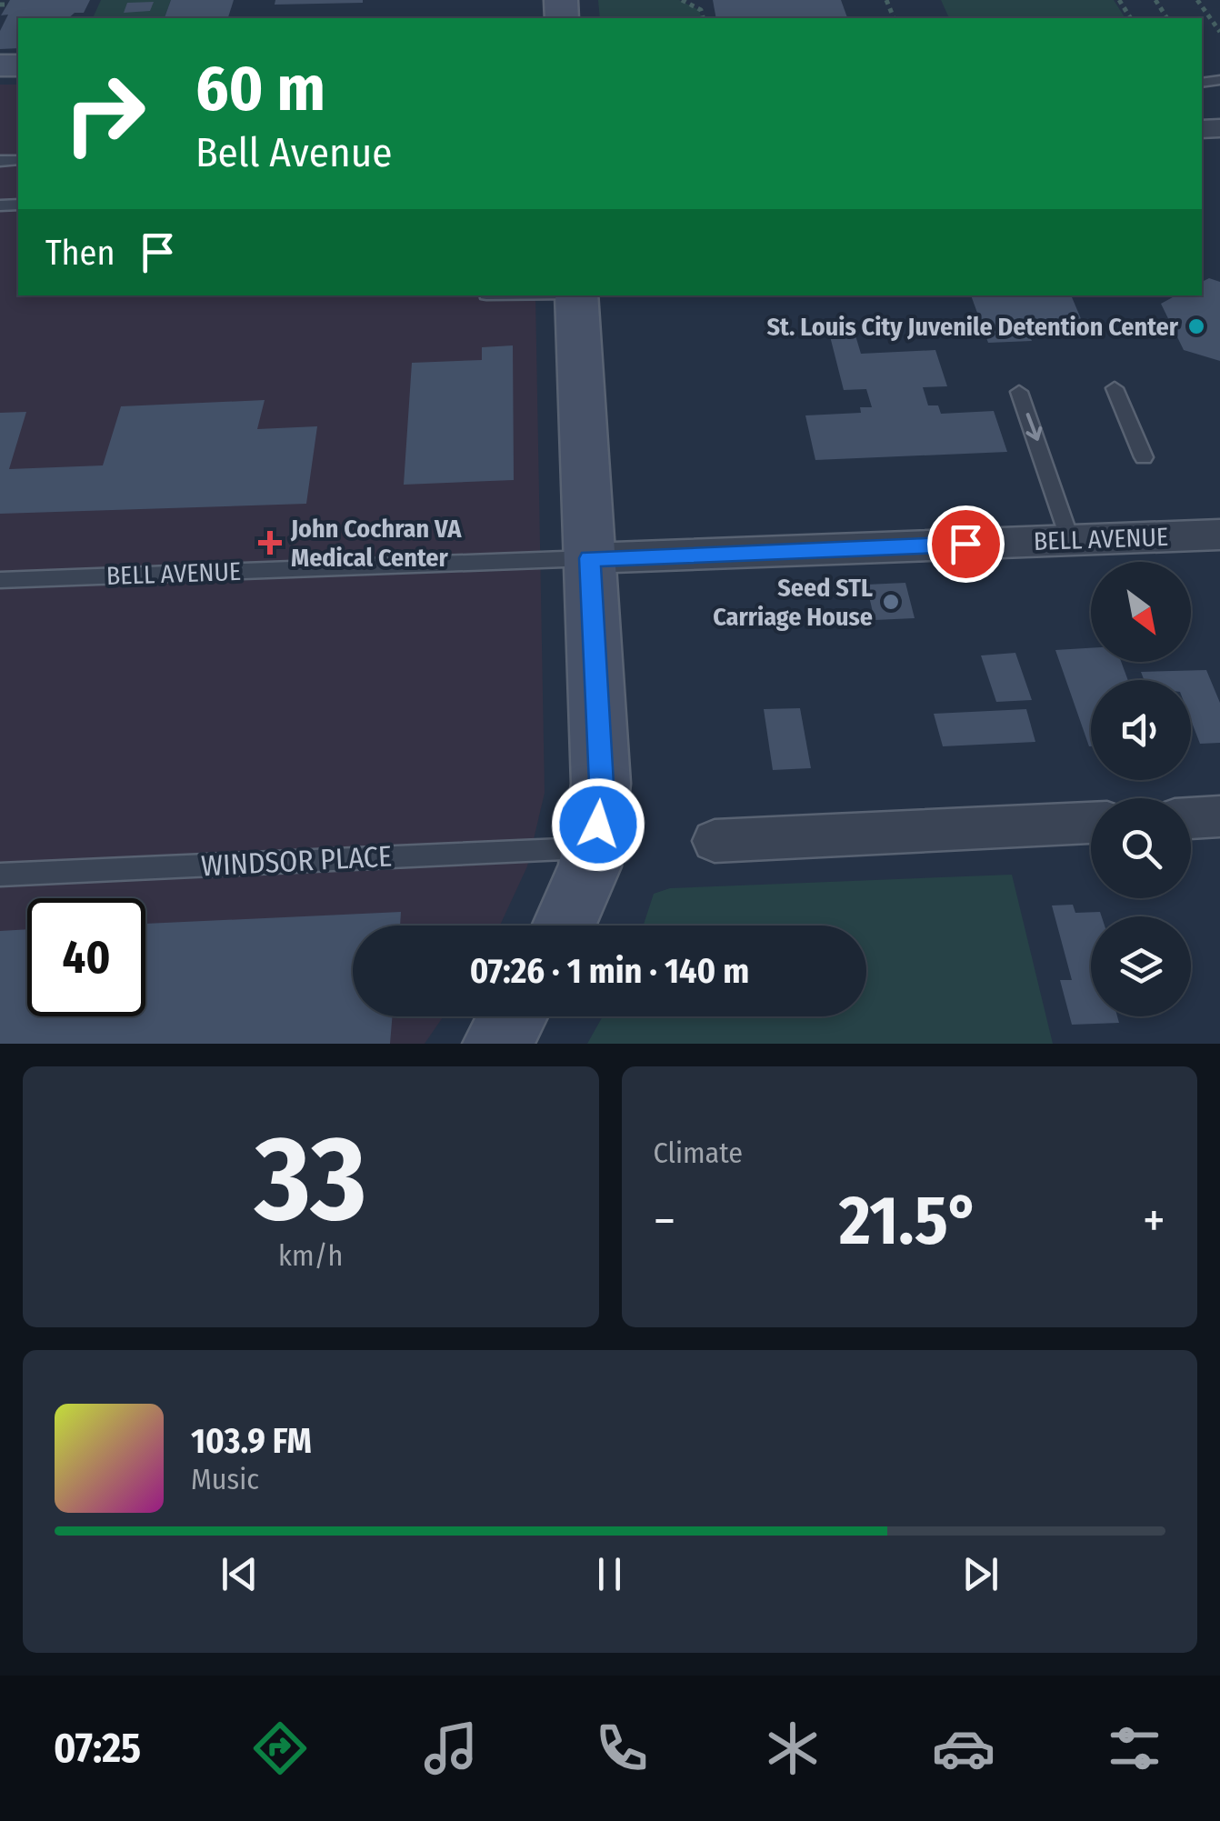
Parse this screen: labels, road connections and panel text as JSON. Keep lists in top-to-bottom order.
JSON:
{
  "streets": {
    "street": ["BELL AVENUE"],
    "lane": ["WINDSOR PLACE"]
  },
  "places": {
    "other": ["St. Louis City Juvenile Detention Center", "Seed STL Carriage House"],
    "health": ["John Cochran VA Medical Center"]
  },
  "north": "bottom right",
  "page": {
    "turn": ["60 m", "Bell Avenue"],
    "then": "Then",
    "limit": "40",
    "trip": "07:26 · 1 min · 140 m",
    "tile": [
      ["33", "km/h"],
      "Climate"
    ],
    "heat": ["−", "21.5°", "+"],
    "song": ["103.9 FM", "Music"],
    "tabs": "07:25"
  }
}
